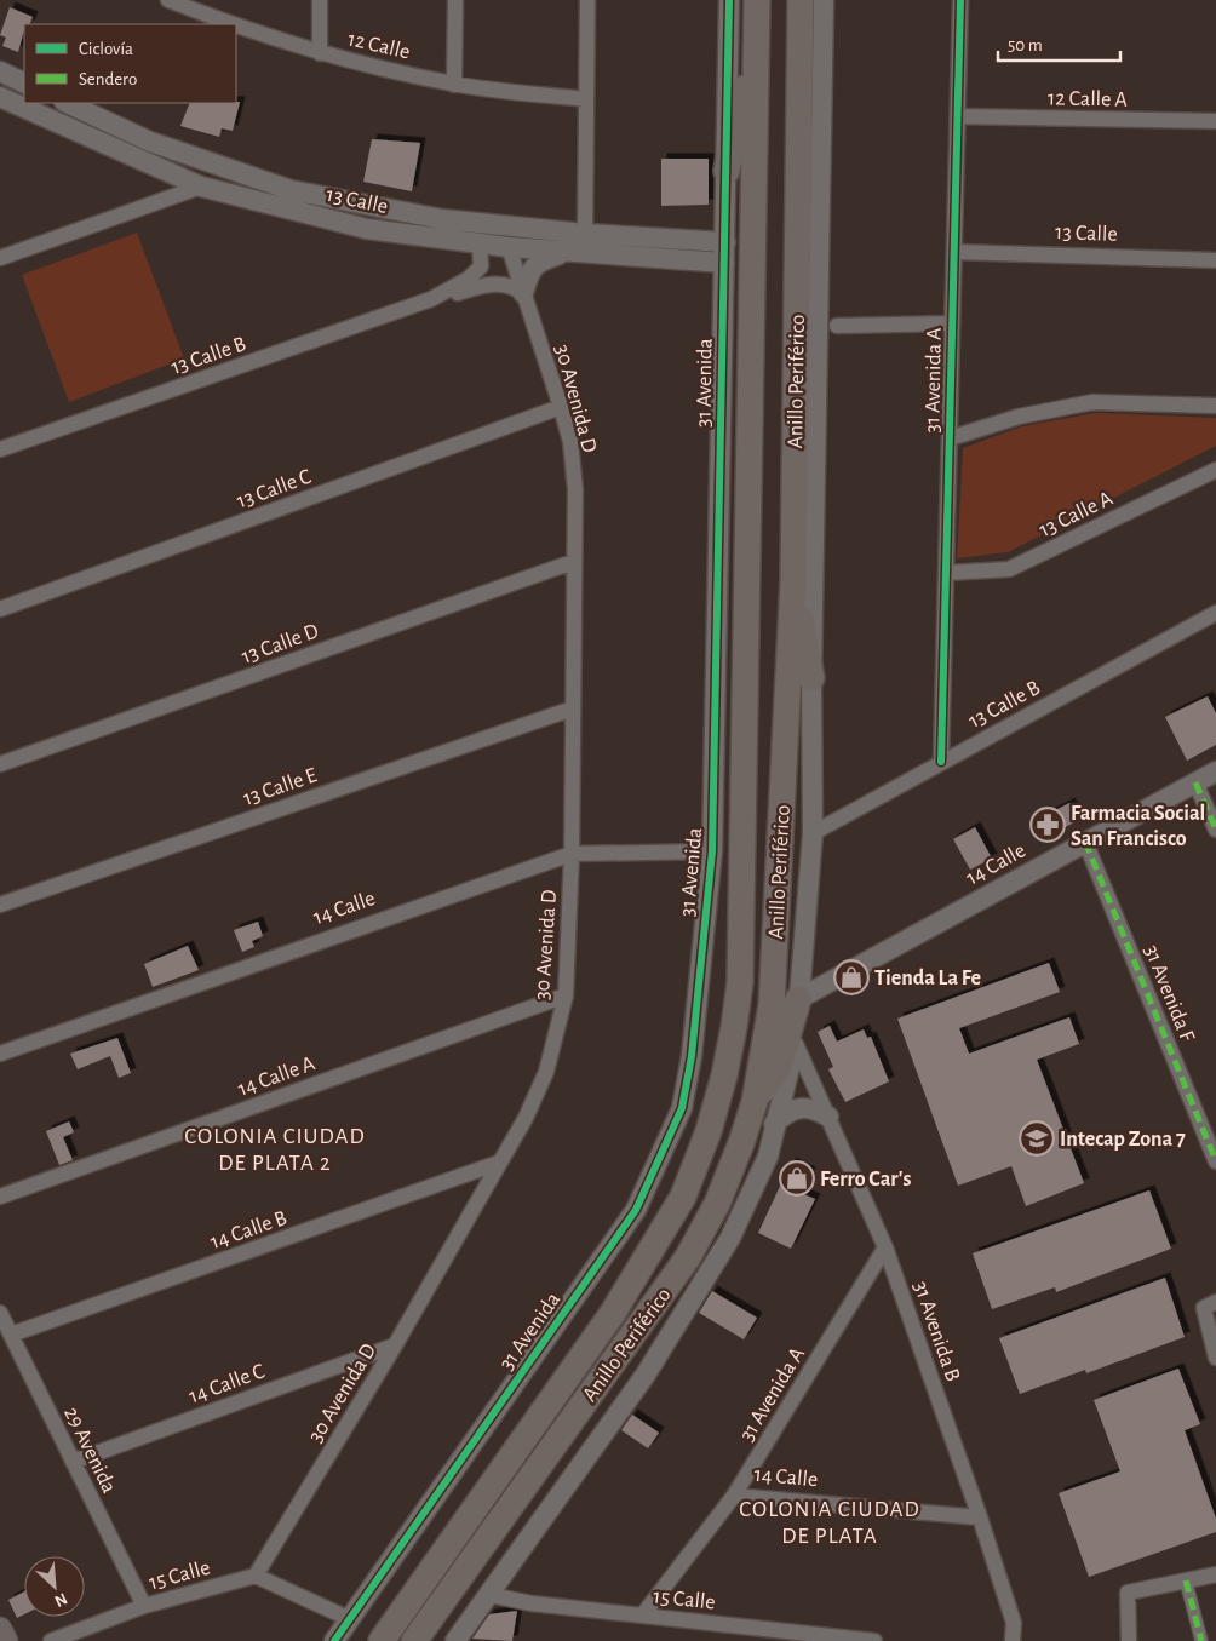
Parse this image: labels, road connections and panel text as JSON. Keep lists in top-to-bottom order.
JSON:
{
  "streets": {
    "highway": ["Anillo Periférico"],
    "street": [
      "12 Calle",
      "12 Calle A",
      "13 Calle",
      "13 Calle B",
      "31 Avenida A",
      "31 Avenida",
      "30 Avenida D",
      "13 Calle C",
      "13 Calle A",
      "13 Calle D",
      "13 Calle E",
      "14 Calle",
      "31 Avenida F",
      "14 Calle A",
      "14 Calle B",
      "31 Avenida B",
      "14 Calle C",
      "29 Avenida",
      "15 Calle"
    ]
  },
  "crossings": [
    ["12 Calle A", "31 Avenida A"],
    ["13 Calle", "13 Calle B"],
    ["13 Calle", "31 Avenida A"],
    ["13 Calle", "31 Avenida"],
    ["13 Calle", "30 Avenida D"],
    ["13 Calle B", "31 Avenida A"],
    ["13 Calle B", "30 Avenida D"],
    ["31 Avenida A", "13 Calle A"],
    ["31 Avenida A", "14 Calle"],
    ["31 Avenida A", "31 Avenida B"],
    ["31 Avenida A", "15 Calle"],
    ["31 Avenida", "14 Calle"],
    ["30 Avenida D", "13 Calle C"],
    ["30 Avenida D", "13 Calle D"],
    ["30 Avenida D", "13 Calle E"],
    ["30 Avenida D", "14 Calle"],
    ["30 Avenida D", "14 Calle A"],
    ["30 Avenida D", "14 Calle B"],
    ["30 Avenida D", "14 Calle C"],
    ["30 Avenida D", "15 Calle"],
    ["14 Calle", "31 Avenida F"],
    ["14 Calle", "31 Avenida B"],
    ["14 Calle B", "29 Avenida"],
    ["14 Calle C", "29 Avenida"],
    ["29 Avenida", "15 Calle"]
  ],
  "districts": ["COLONIA CIUDAD DE PLATA 2", "COLONIA CIUDAD DE PLATA"],
  "places": {
    "pharmacy": ["Farmacia Social San Francisco"],
    "shop": ["Tienda La Fe", "Ferro Car's"],
    "school or university": ["Intecap Zona 7"]
  },
  "legend": ["Ciclovía", "Sendero"],
  "scale_bar": "50 m",
  "north": "bottom right"
}
